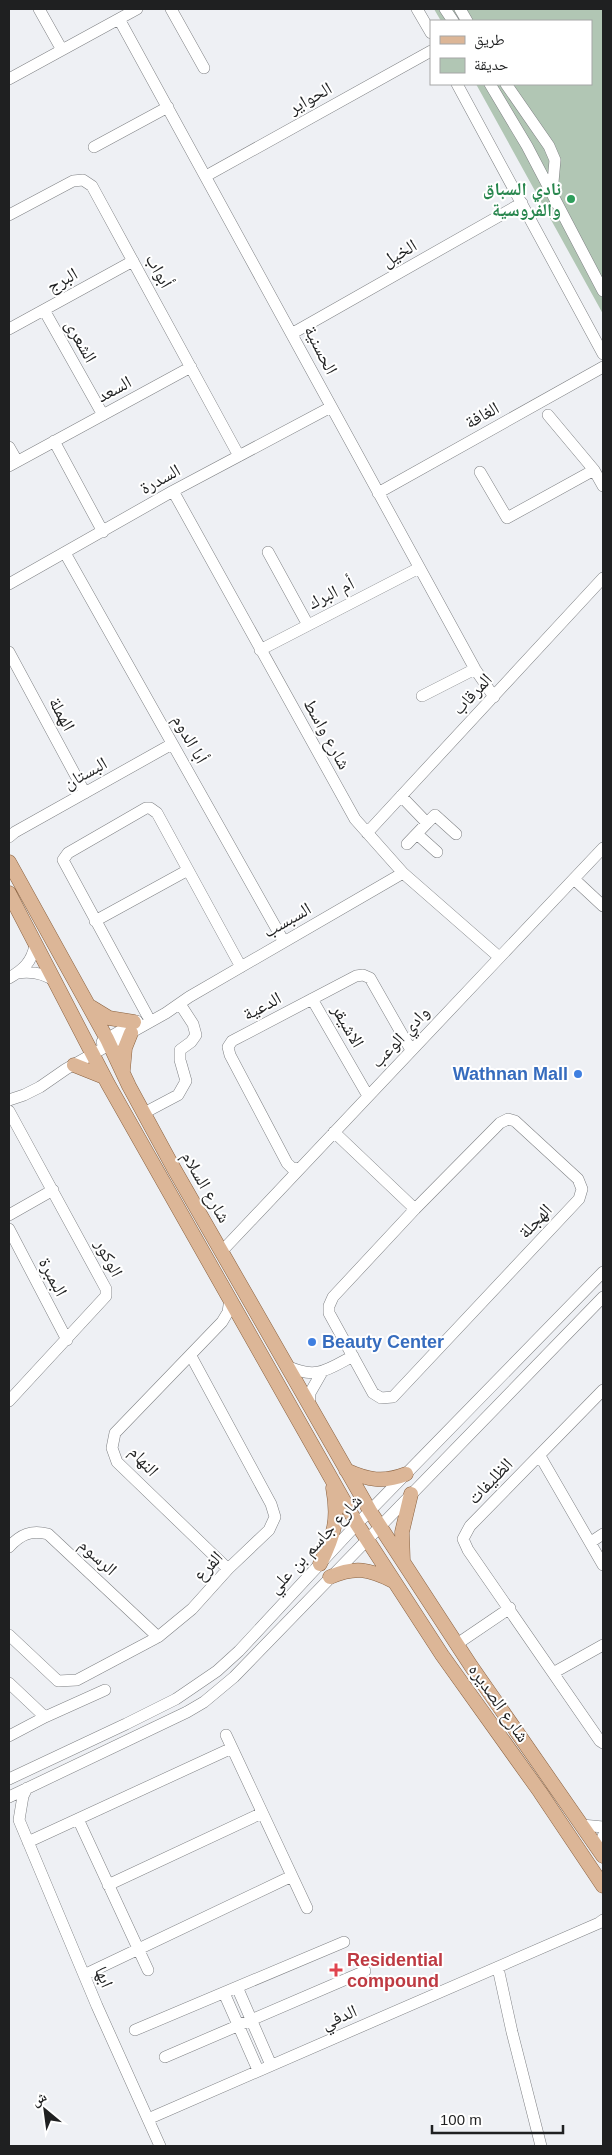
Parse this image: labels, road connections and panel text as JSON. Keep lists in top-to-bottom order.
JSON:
{
  "streets": {
    "main road": ["شارع السلام", "شارع الصديره"],
    "street": [
      "الحواير",
      "الخيل",
      "أبواب",
      "البرج",
      "الشعرى",
      "الحسنية",
      "السعد",
      "الغافة",
      "السدرة",
      "أم البرك",
      "المرقاب",
      "الهملة",
      "شارع واسط",
      "أبا الدوم",
      "البستان",
      "السبسب",
      "الدعية",
      "الاشيقر",
      "وادي الوعب",
      "الهجلة",
      "الوكور",
      "البمبرة",
      "النهام",
      "الظليفات",
      "شارع جاسم بن علي",
      "الرسوم",
      "الفرع",
      "ابها",
      "الدفي"
    ]
  },
  "crossings": [
    ["الحواير", "الحسنية"],
    ["الخيل", "الحسنية"],
    ["أبواب", "البرج"],
    ["أبواب", "السعد"],
    ["أبواب", "السدرة"],
    ["البرج", "الشعرى"],
    ["الشعرى", "السعد"],
    ["الحسنية", "الغافة"],
    ["الحسنية", "السدرة"],
    ["الحسنية", "أم البرك"],
    ["الحسنية", "المرقاب"],
    ["السدرة", "شارع واسط"],
    ["السدرة", "أبا الدوم"],
    ["أم البرك", "شارع واسط"],
    ["المرقاب", "شارع واسط"],
    ["الهملة", "البستان"],
    ["شارع واسط", "السبسب"],
    ["شارع واسط", "وادي الوعب"],
    ["أبا الدوم", "البستان"],
    ["أبا الدوم", "السبسب"],
    ["السبسب", "شارع السلام"],
    ["الدعية", "الاشيقر"],
    ["الدعية", "وادي الوعب"],
    ["الاشيقر", "وادي الوعب"],
    ["وادي الوعب", "شارع السلام"],
    ["شارع السلام", "النهام"],
    ["شارع السلام", "شارع جاسم بن علي"],
    ["شارع السلام", "شارع الصديره"],
    ["الوكور", "البمبرة"],
    ["النهام", "الفرع"],
    ["شارع جاسم بن علي", "شارع الصديره"],
    ["الرسوم", "الفرع"],
    ["ابها", "الدفي"]
  ],
  "places": {
    "other": ["نادي السباق والفروسية", "Wathnan Mall", "Beauty Center"],
    "health": ["Residential compound"]
  },
  "legend": ["طريق", "حديقة"],
  "scale_bar": "100 m",
  "north": "top left"
}
